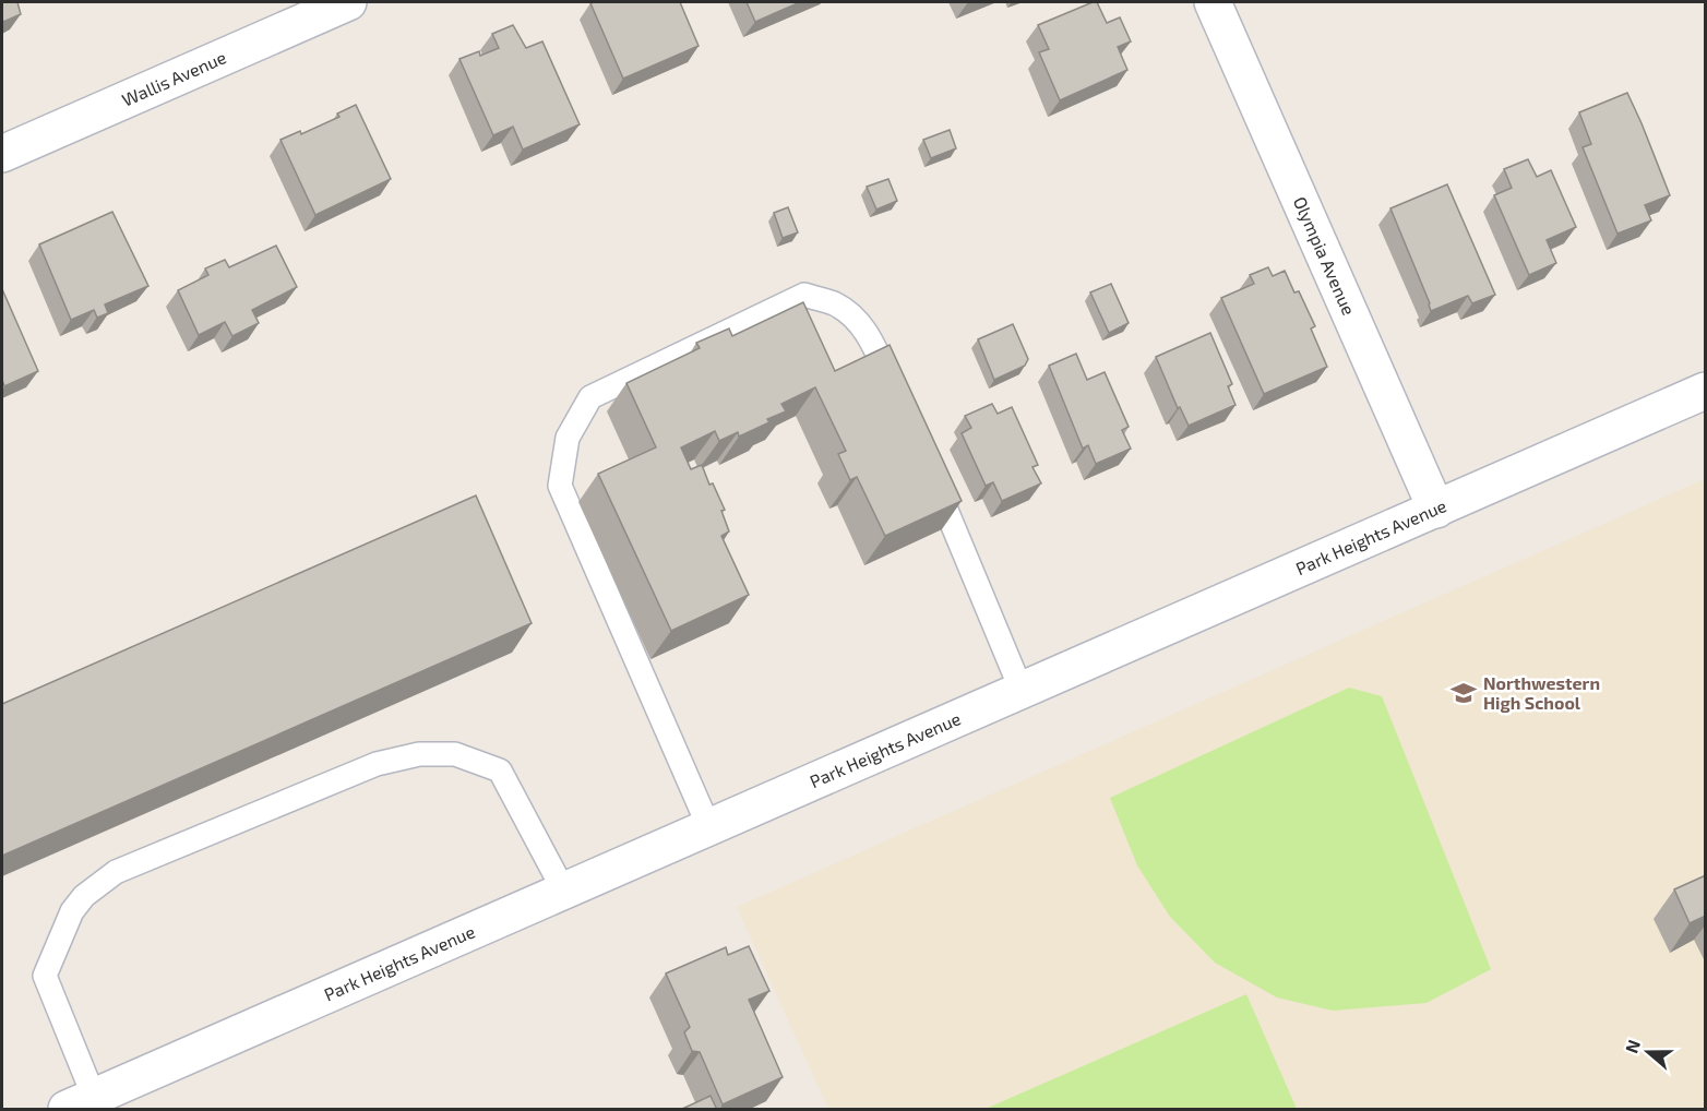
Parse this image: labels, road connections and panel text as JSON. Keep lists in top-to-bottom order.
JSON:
{
  "streets": {
    "main road": ["Wallis Avenue", "Olympia Avenue", "Park Heights Avenue"]
  },
  "crossings": [
    ["Olympia Avenue", "Park Heights Avenue"]
  ],
  "places": {
    "school or university": ["Northwestern High School"]
  },
  "north": "left"
}
